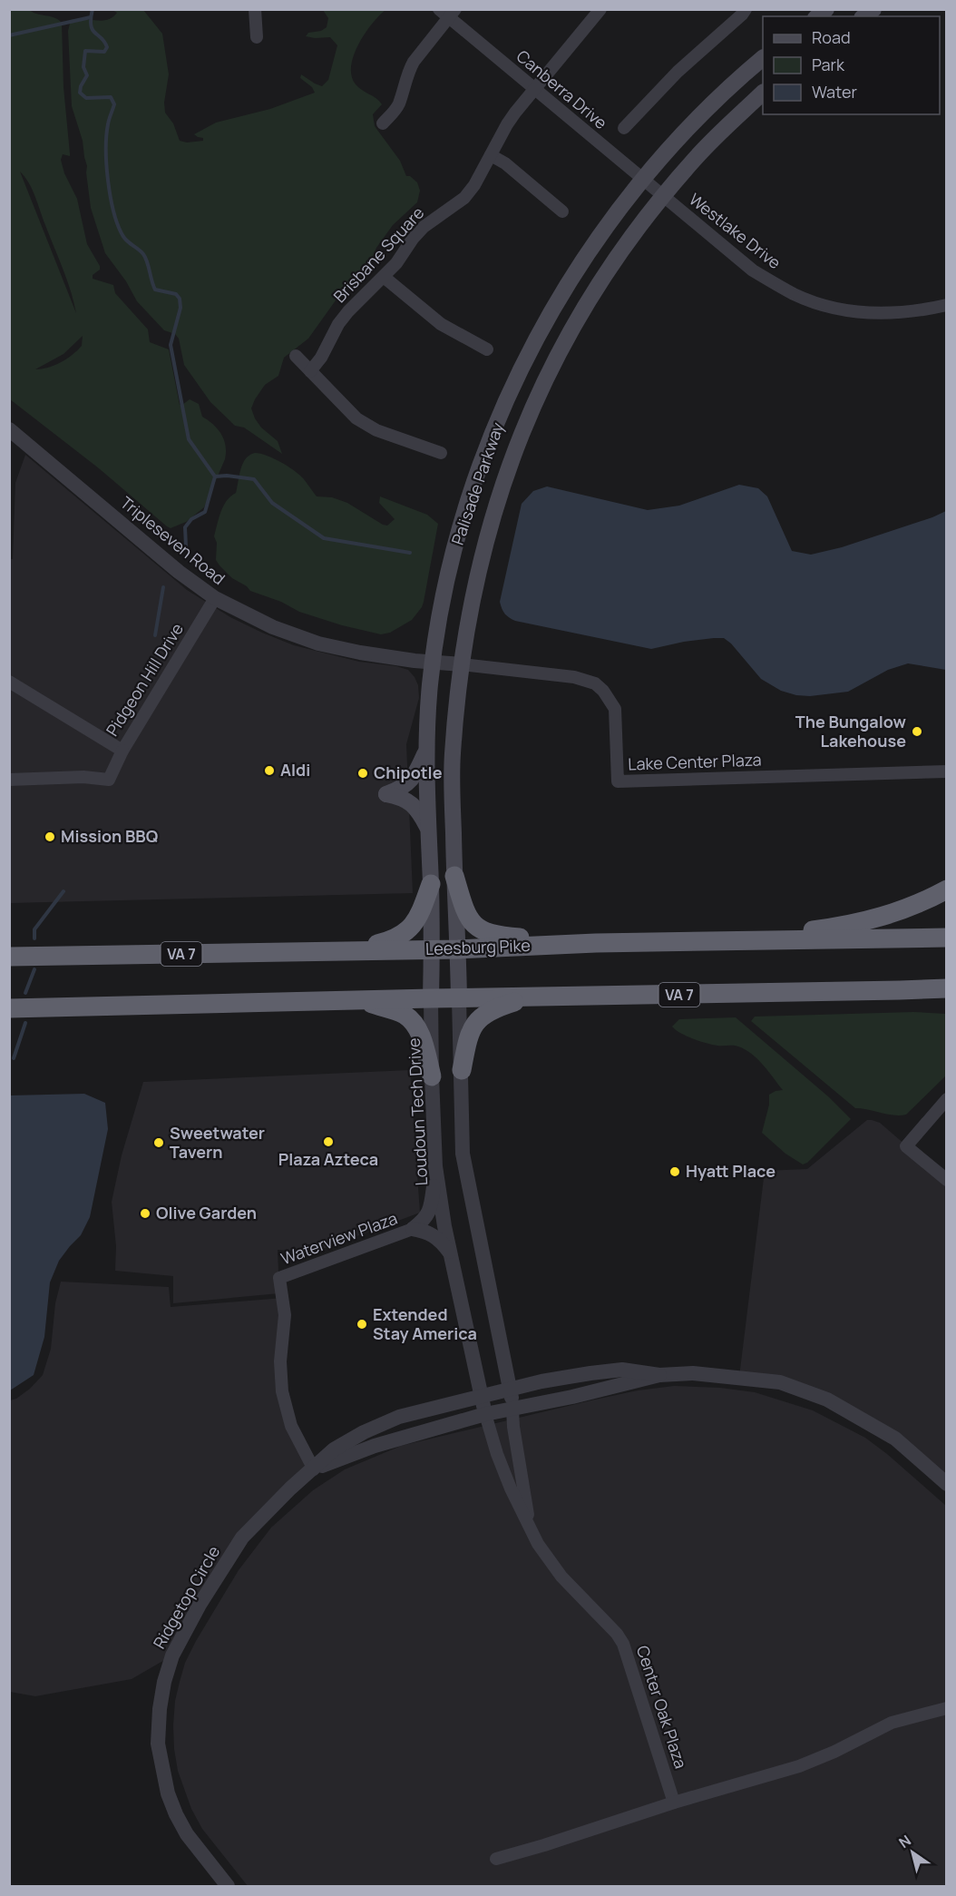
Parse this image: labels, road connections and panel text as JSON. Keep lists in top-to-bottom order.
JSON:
{
  "streets": {
    "highway": ["Leesburg Pike", "VA 7"],
    "main road": ["Palisade Parkway"],
    "street": [
      "Canberra Drive",
      "Westlake Drive",
      "Brisbane Square",
      "Tripleseven Road",
      "Pidgeon Hill Drive",
      "Lake Center Plaza",
      "Loudoun Tech Drive",
      "Waterview Plaza",
      "Ridgetop Circle",
      "Center Oak Plaza"
    ]
  },
  "crossings": [
    ["Canberra Drive", "Westlake Drive"],
    ["Canberra Drive", "Brisbane Square"],
    ["Canberra Drive", "Palisade Parkway"],
    ["Westlake Drive", "Palisade Parkway"],
    ["Palisade Parkway", "Tripleseven Road"],
    ["Palisade Parkway", "Lake Center Plaza"],
    ["Palisade Parkway", "Leesburg Pike"],
    ["Palisade Parkway", "VA 7"],
    ["Palisade Parkway", "Loudoun Tech Drive"],
    ["Tripleseven Road", "Pidgeon Hill Drive"],
    ["Tripleseven Road", "Lake Center Plaza"],
    ["VA 7", "Loudoun Tech Drive"],
    ["Loudoun Tech Drive", "Ridgetop Circle"],
    ["Loudoun Tech Drive", "Center Oak Plaza"],
    ["Waterview Plaza", "Ridgetop Circle"],
    ["Ridgetop Circle", "Center Oak Plaza"]
  ],
  "places": [
    "The Bungalow Lakehouse",
    "Aldi",
    "Chipotle",
    "Mission BBQ",
    "Plaza Azteca",
    "Sweetwater Tavern",
    "Hyatt Place",
    "Olive Garden",
    "Extended Stay America"
  ],
  "legend": ["Road", "Park", "Water"],
  "north": "top left"
}
